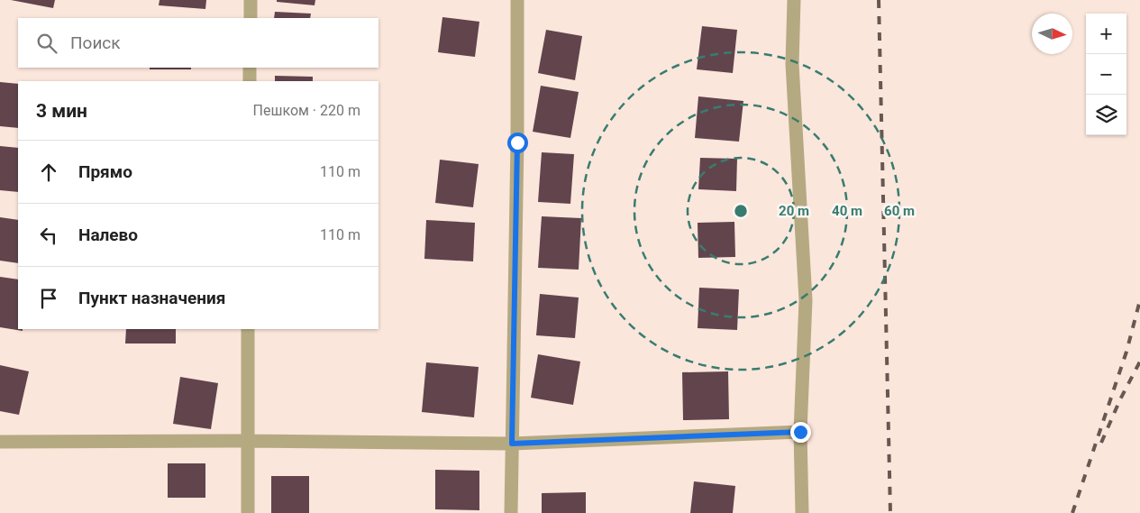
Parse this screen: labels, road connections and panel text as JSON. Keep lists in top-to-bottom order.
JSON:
{
  "north": "right",
  "page": {
    "map_buttons": ["+", "−"],
    "search": "Поиск",
    "heading": ["3 мин", "Пешком · 220 m"],
    "list": [
      ["Прямо", "110 m"],
      ["Налево", "110 m"],
      "Пункт назначения"
    ]
  },
  "rings": ["20 m", "40 m", "60 m"]
}
